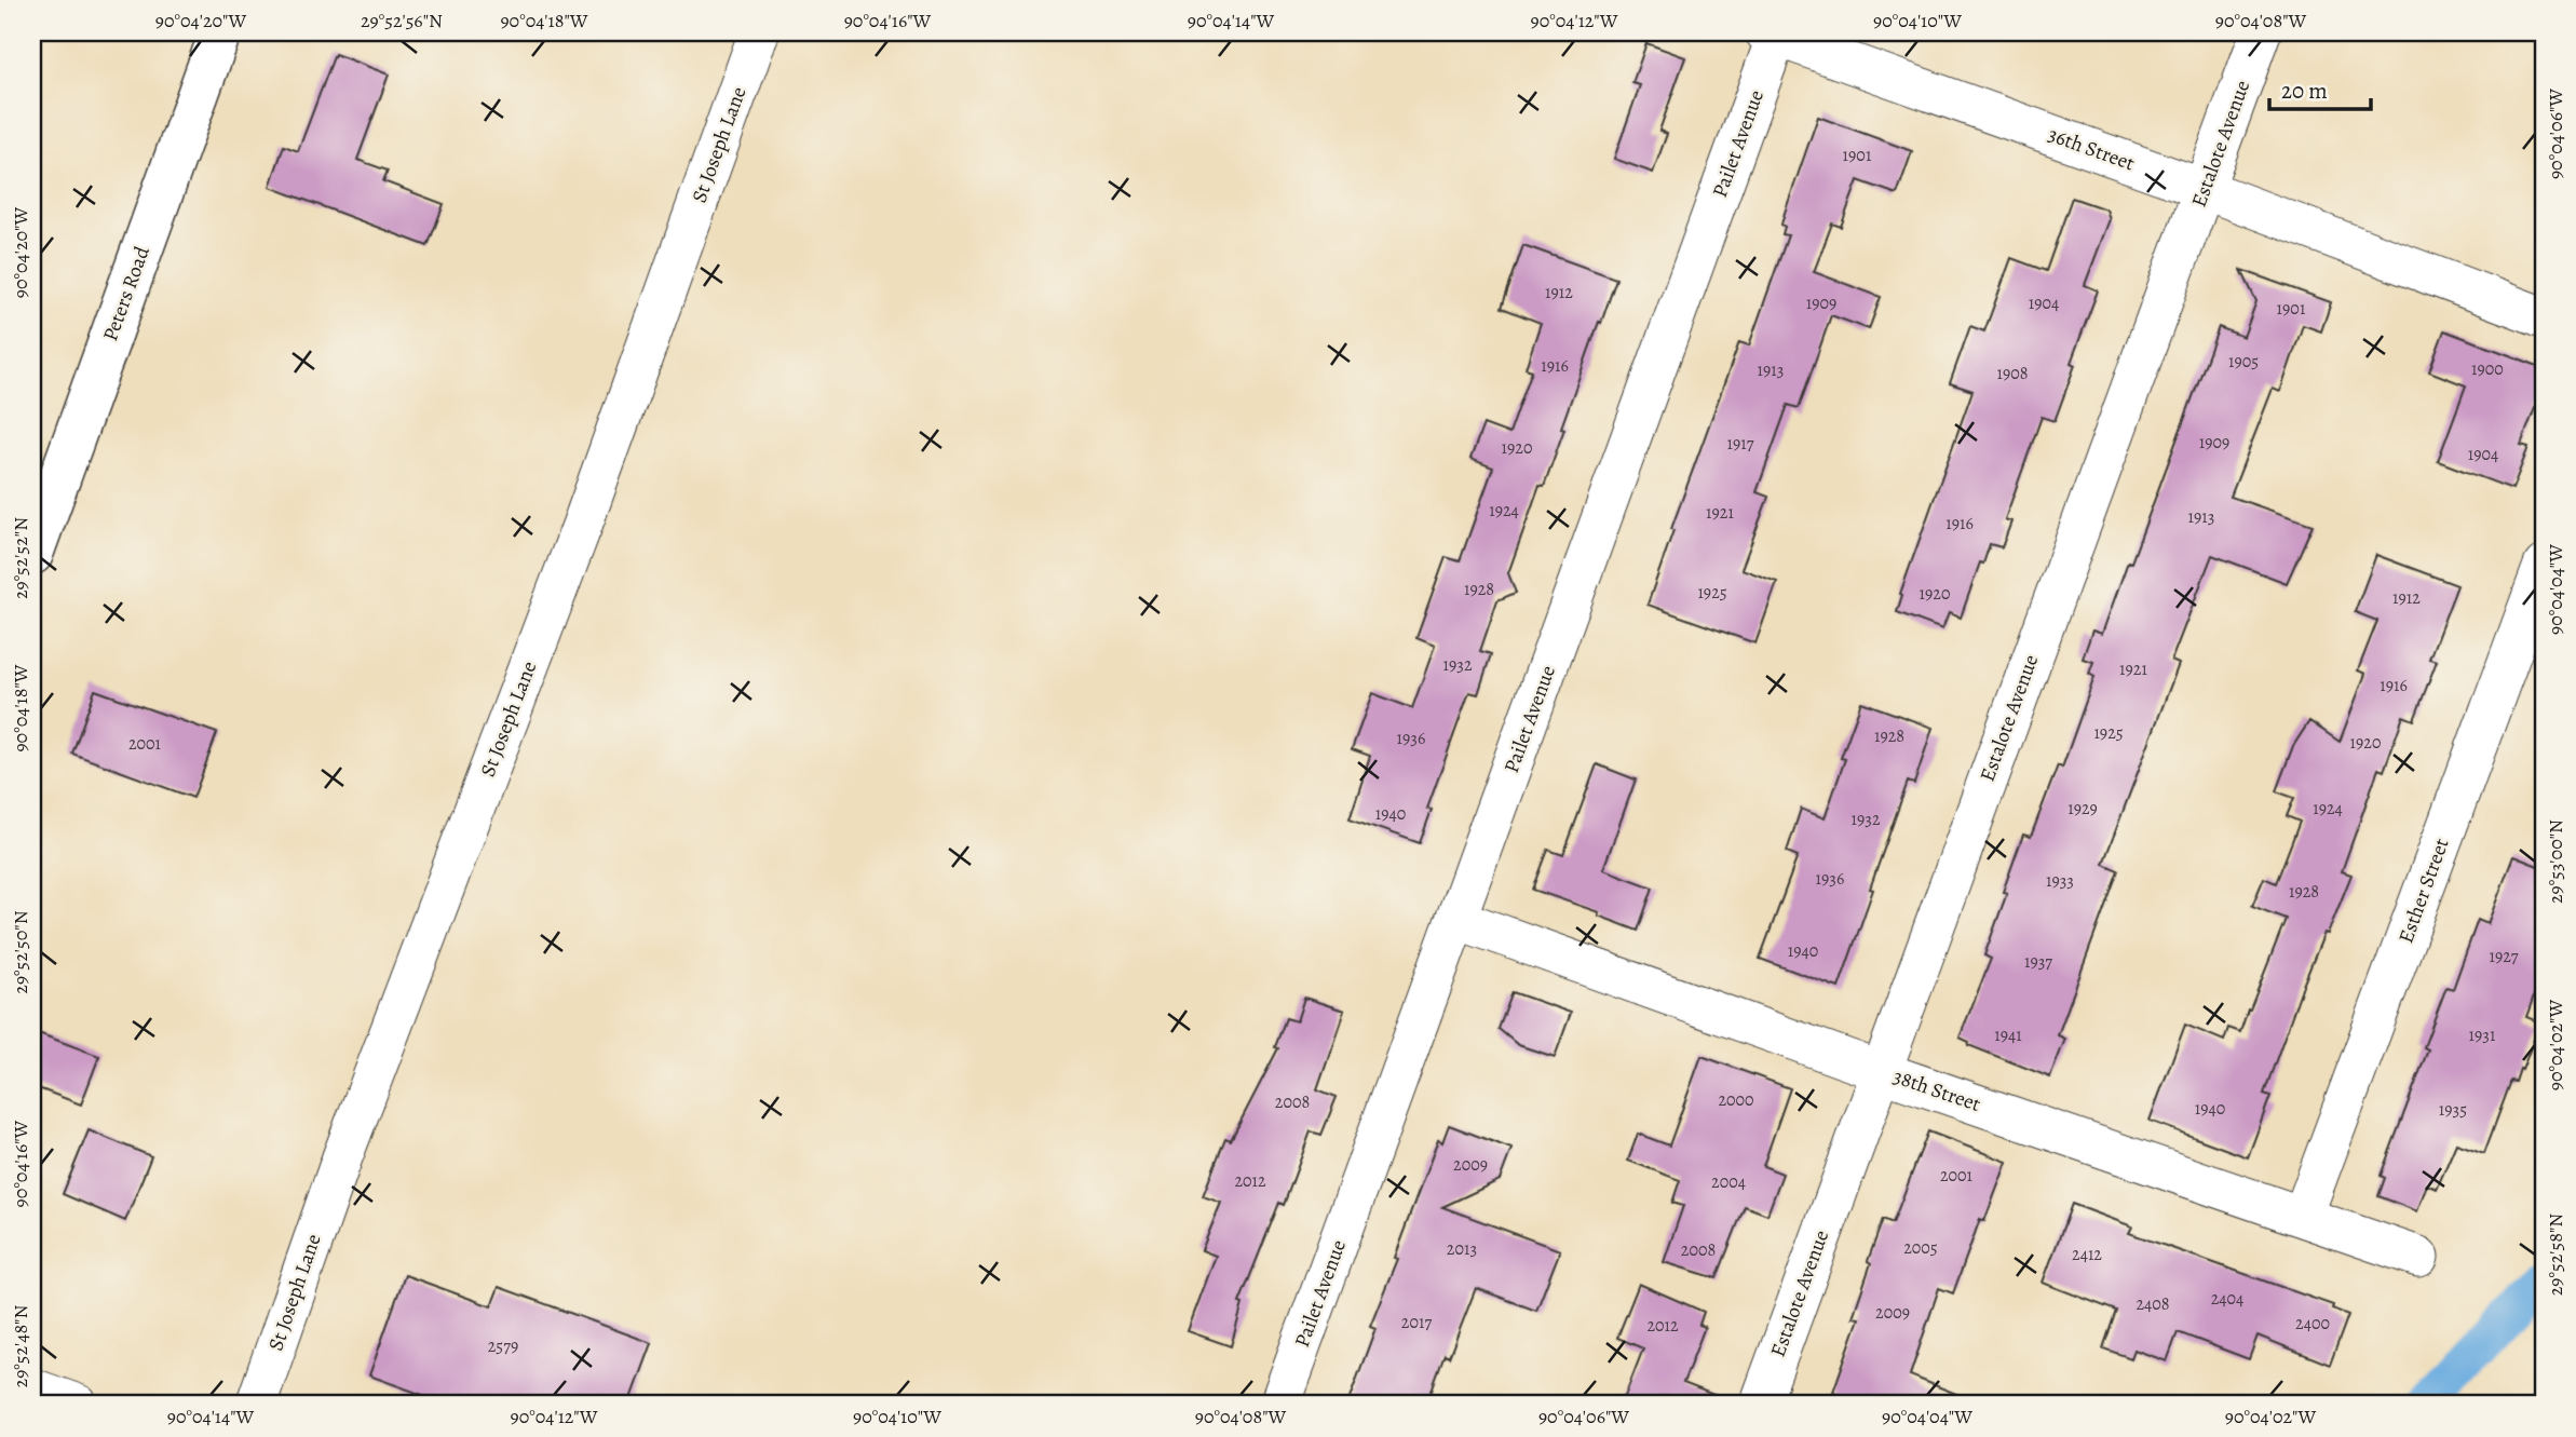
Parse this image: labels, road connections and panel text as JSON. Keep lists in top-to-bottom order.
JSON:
{
  "streets": {
    "main road": ["Peters Road"],
    "street": [
      "Pailet Avenue",
      "Estalote Avenue",
      "St Joseph Lane",
      "36th Street",
      "Esther Street",
      "38th Street"
    ]
  },
  "crossings": [
    ["Pailet Avenue", "36th Street"],
    ["Pailet Avenue", "38th Street"],
    ["Estalote Avenue", "36th Street"],
    ["Estalote Avenue", "38th Street"],
    ["Esther Street", "38th Street"]
  ],
  "house_numbers": [
    "1901",
    "1912",
    "1909",
    "1904",
    "1901",
    "1905",
    "1916",
    "1900",
    "1913",
    "1908",
    "1909",
    "1917",
    "1920",
    "1904",
    "1924",
    "1921",
    "1913",
    "1916",
    "1928",
    "1925",
    "1920",
    "1912",
    "1932",
    "1921",
    "1916",
    "1925",
    "1928",
    "1936",
    "1920",
    "2001",
    "1929",
    "1924",
    "1940",
    "1932",
    "1936",
    "1933",
    "1928",
    "1940",
    "1927",
    "1937",
    "1941",
    "1931",
    "2000",
    "2008",
    "1940",
    "1935",
    "2009",
    "2001",
    "2012",
    "2004",
    "2005",
    "2013",
    "2008",
    "2412",
    "2404",
    "2408",
    "2009",
    "2017",
    "2400",
    "2012",
    "2579"
  ],
  "scale_bar": "20 m",
  "coordinates": [
    "90°04'20\"W",
    "29°52'56\"N",
    "90°04'18\"W",
    "90°04'16\"W",
    "90°04'14\"W",
    "90°04'12\"W",
    "90°04'10\"W",
    "90°04'08\"W",
    "90°04'06\"W",
    "29°52'52\"N",
    "90°04'04\"W",
    "29°53'00\"N",
    "29°52'50\"N",
    "90°04'02\"W",
    "29°52'58\"N",
    "29°52'48\"N"
  ]
}
